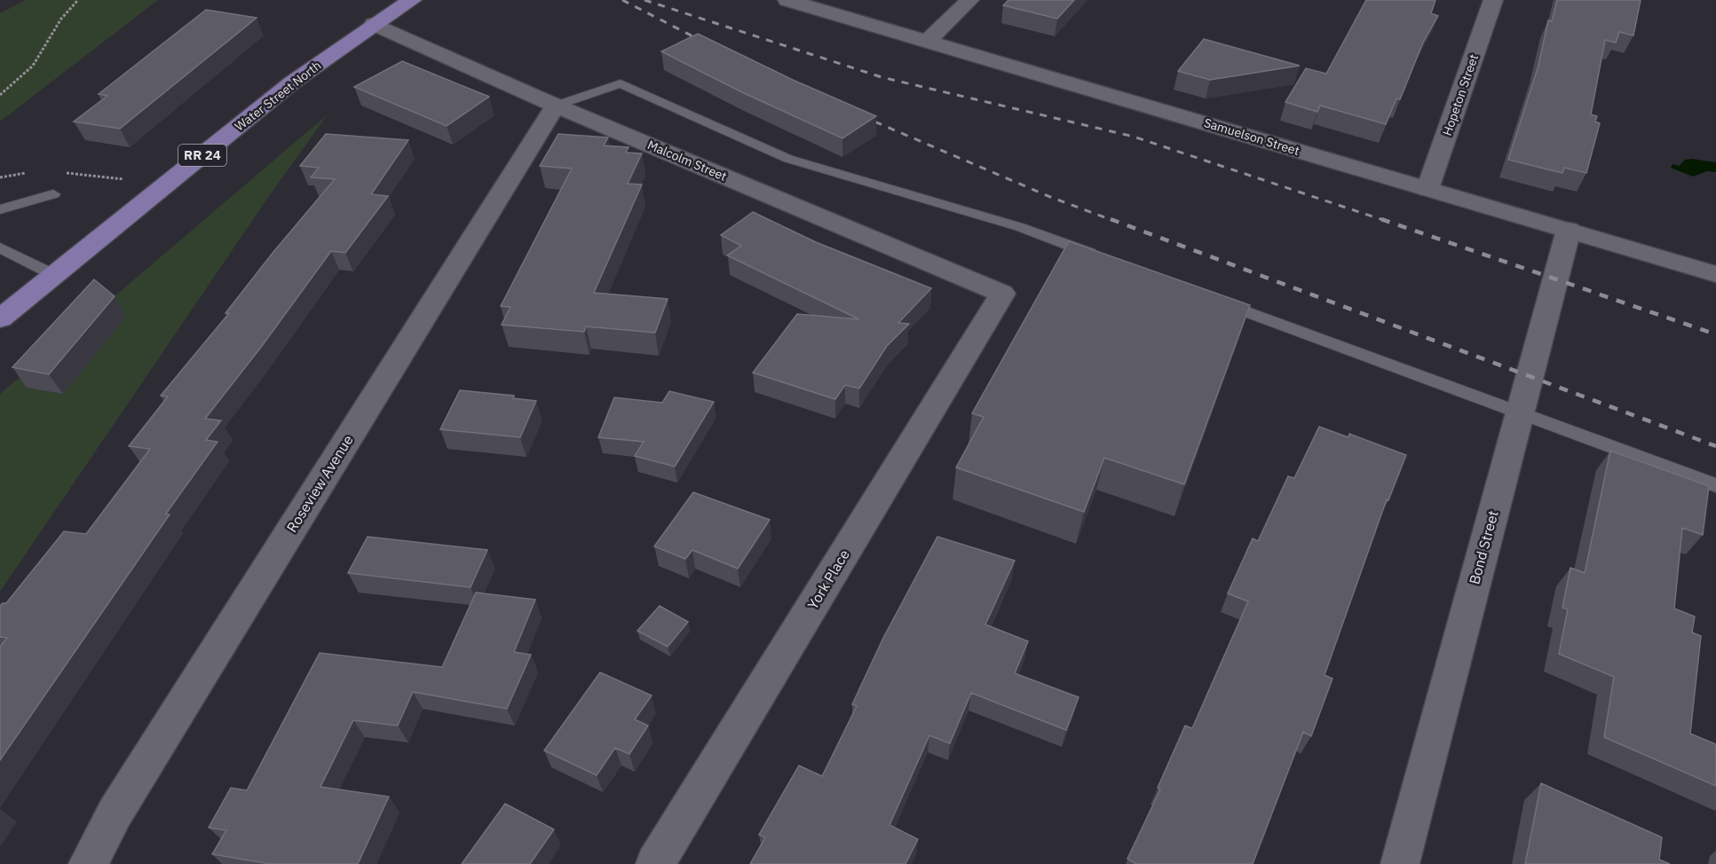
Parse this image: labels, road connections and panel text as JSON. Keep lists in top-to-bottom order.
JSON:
{
  "streets": {
    "main road": ["Water Street North", "RR 24"],
    "street": [
      "Hopeton Street",
      "Samuelson Street",
      "Malcolm Street",
      "Roseview Avenue",
      "Bond Street",
      "York Place"
    ]
  },
  "crossings": [
    ["Hopeton Street", "Samuelson Street"],
    ["Water Street North", "Malcolm Street"],
    ["Samuelson Street", "Bond Street"],
    ["Malcolm Street", "Roseview Avenue"],
    ["Malcolm Street", "York Place"]
  ]
}
